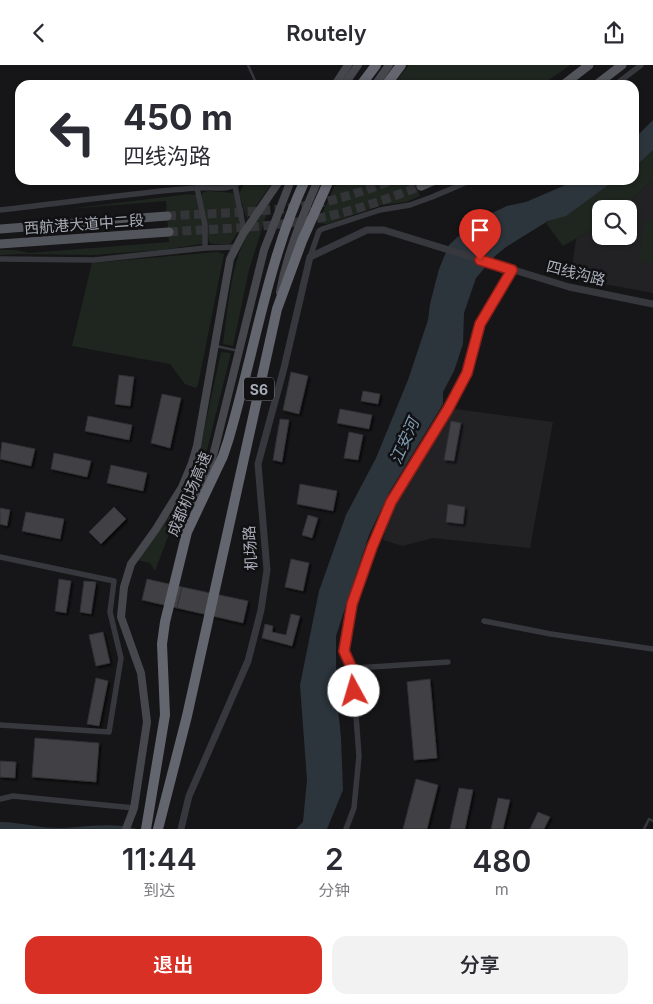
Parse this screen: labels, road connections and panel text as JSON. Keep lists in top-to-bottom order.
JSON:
{
  "streets": {
    "highway": ["S6", "成都机场高速"],
    "main road": ["西航港大道中二段"],
    "street": ["四线沟路", "机场路"]
  },
  "crossings": [
    ["四线沟路", "机场路"]
  ],
  "water": ["江安河"],
  "page": {
    "header": "Routely",
    "turn": ["450 m", "四线沟路"],
    "eta": [
      "11:44",
      "到达",
      "2",
      "分钟",
      "480",
      "m"
    ],
    "buttons": ["退出", "分享"]
  }
}
